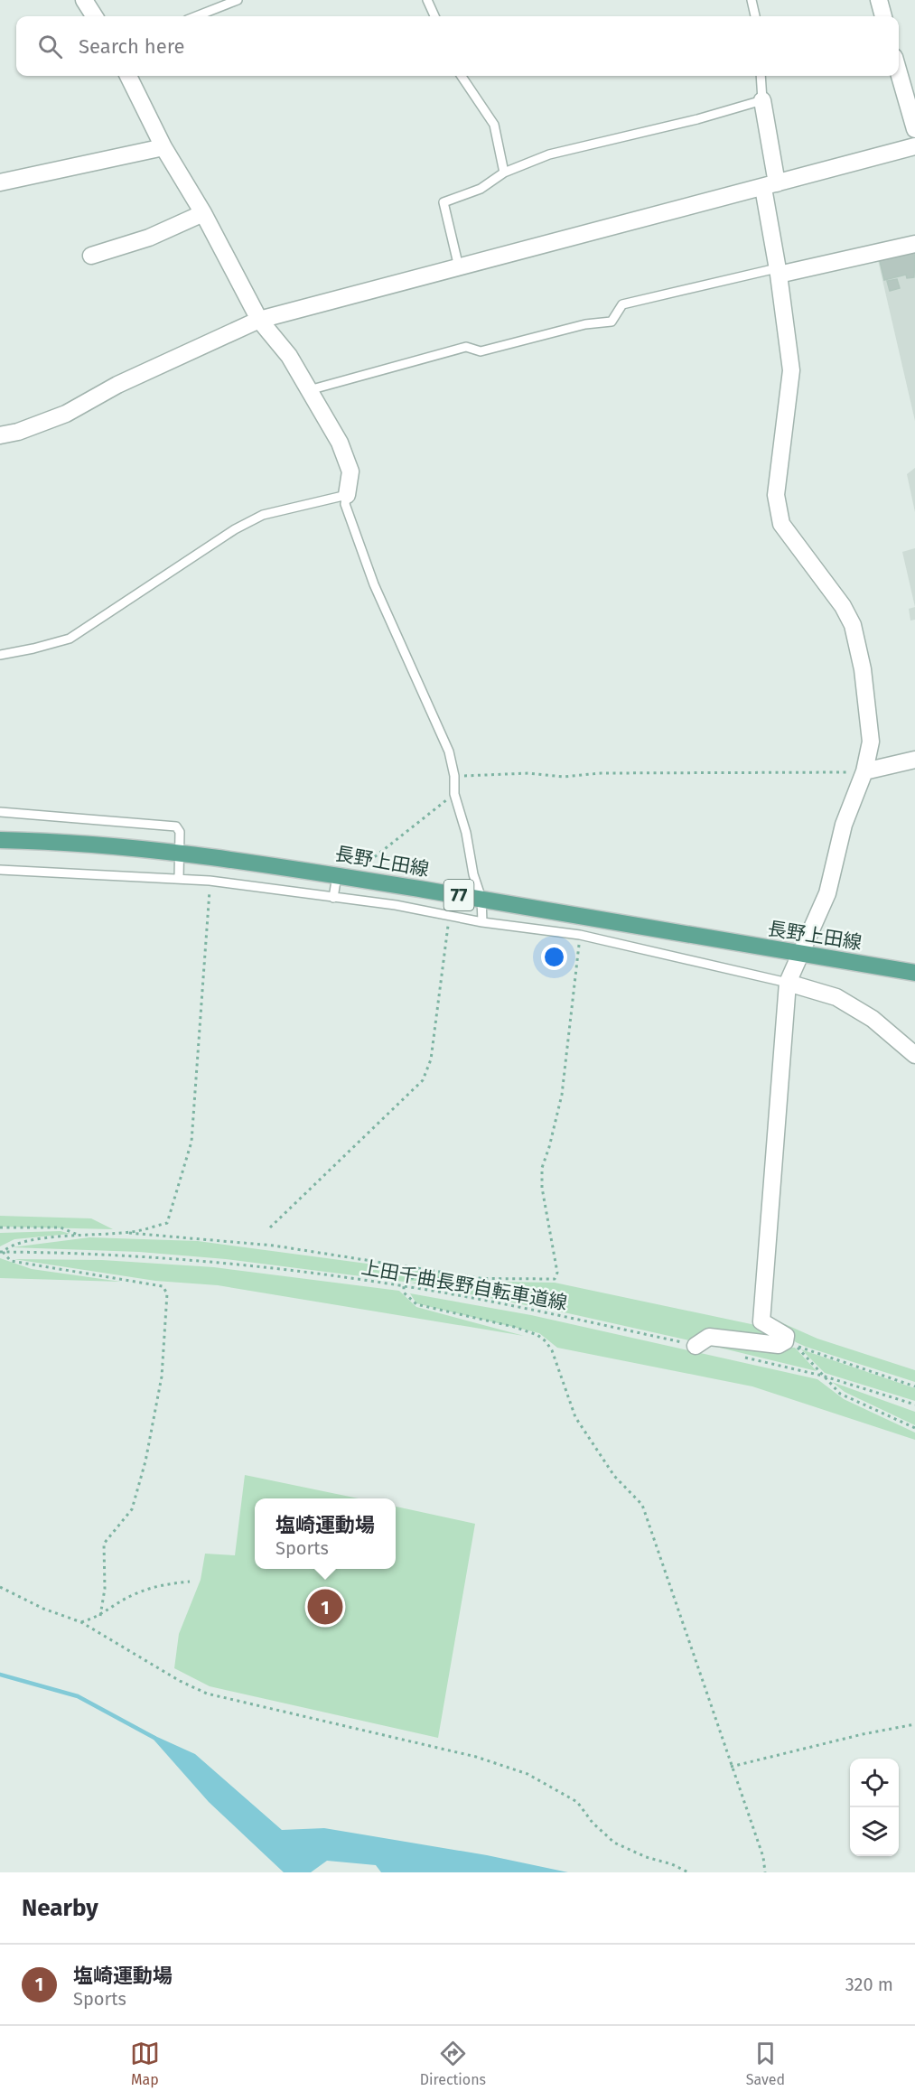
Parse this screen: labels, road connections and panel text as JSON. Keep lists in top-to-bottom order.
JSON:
{
  "streets": {
    "main road": ["長野上田線", "77"],
    "path": ["上田千曲長野自転車道線"]
  },
  "page": {
    "search": "Search here",
    "popup": ["塩崎運動場", "Sports"],
    "pins": "1",
    "heading": "Nearby",
    "list": [
      {
        "mark": "1",
        "name": "塩崎運動場",
        "note": "Sports",
        "value": "320 m"
      }
    ],
    "nav": ["Map", "Directions", "Saved"]
  }
}
